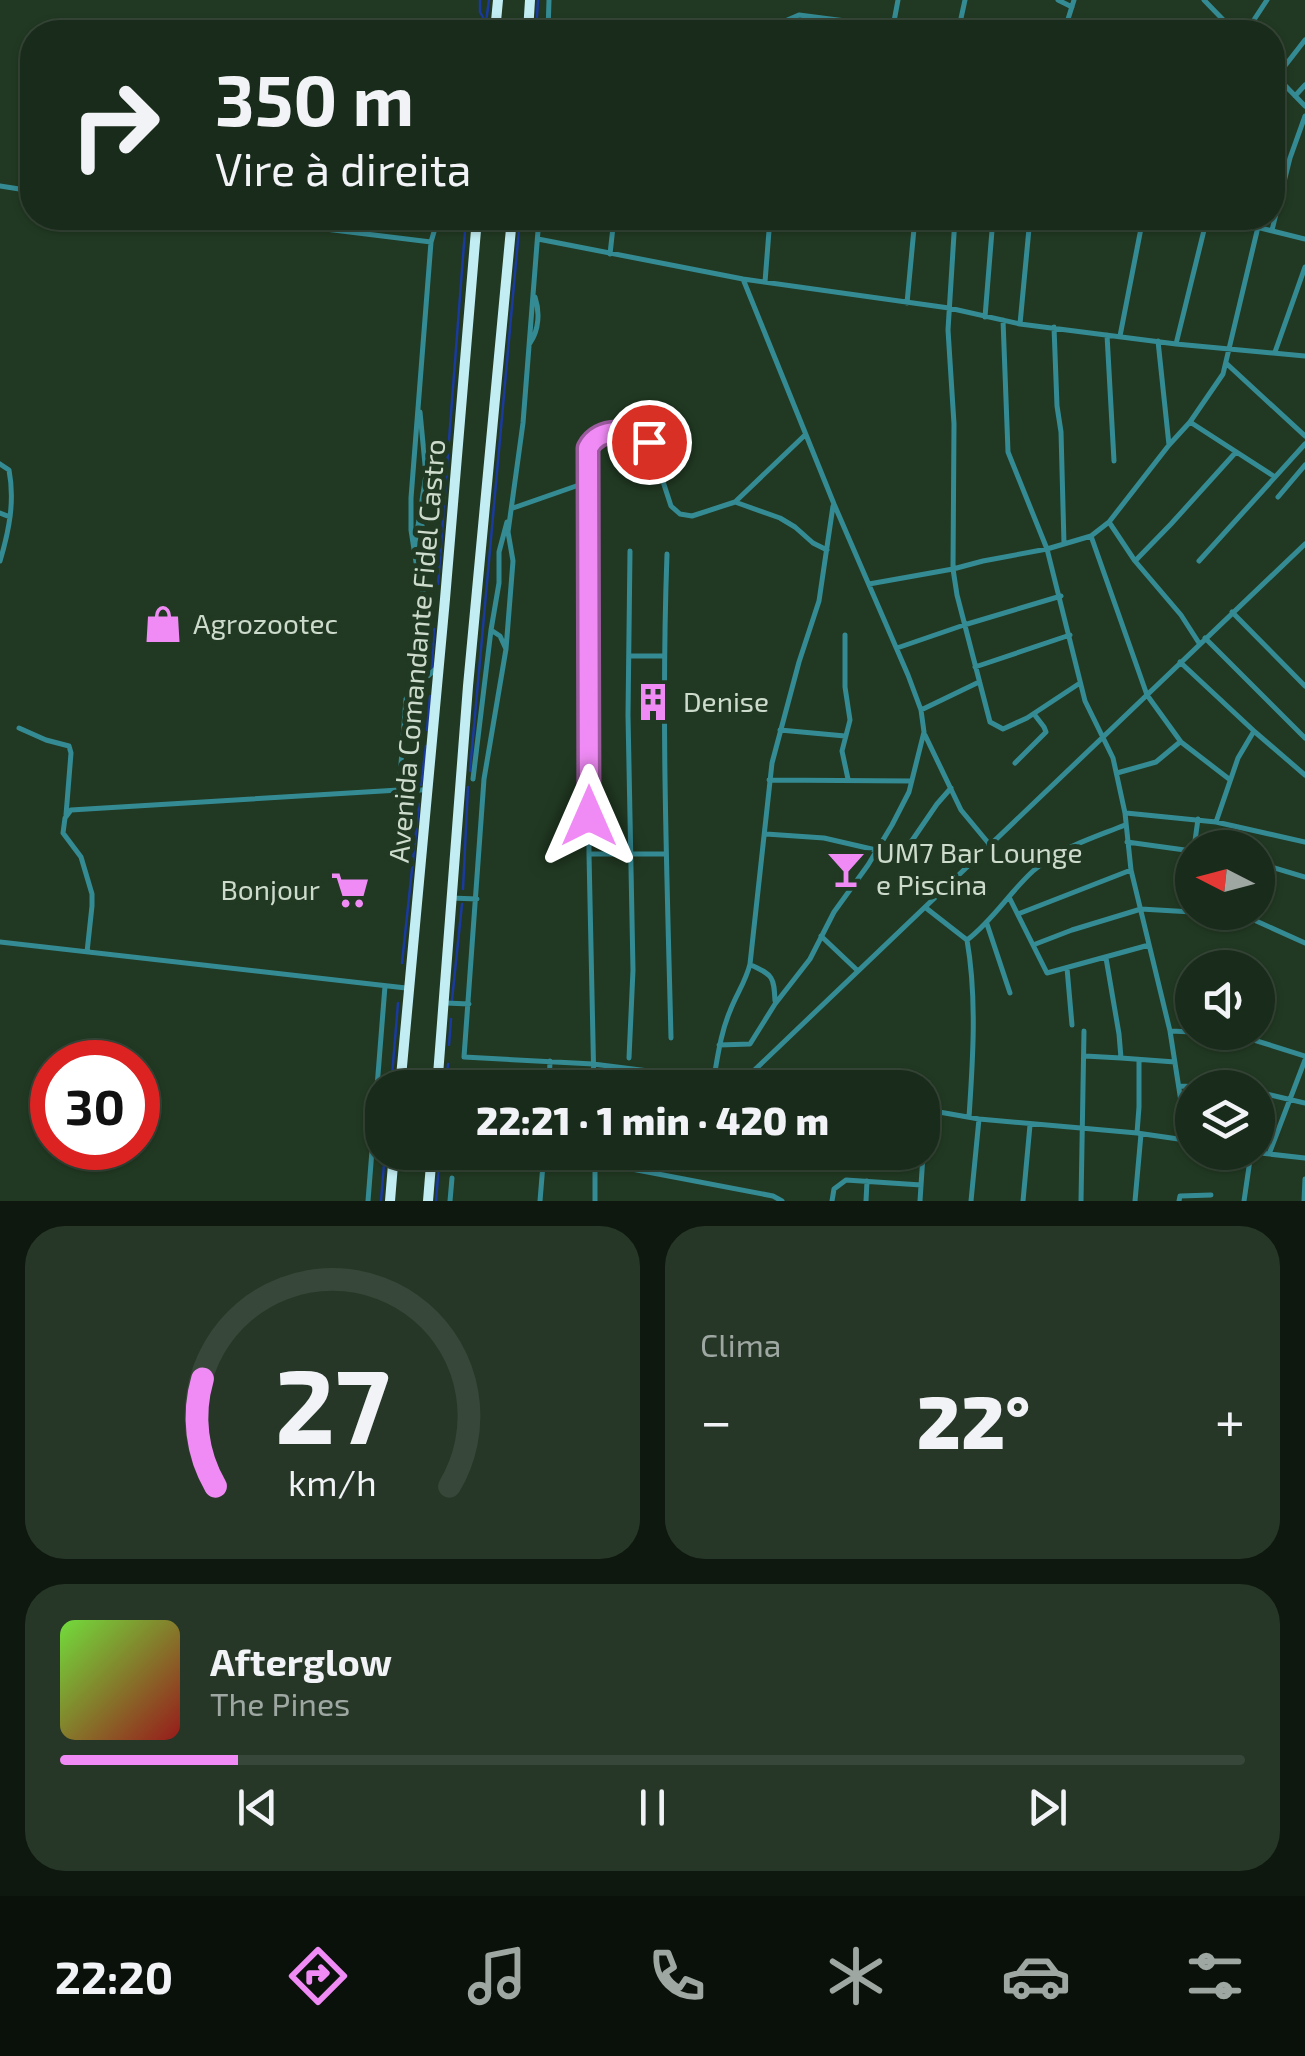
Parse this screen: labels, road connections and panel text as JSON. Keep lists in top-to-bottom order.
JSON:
{
  "streets": {
    "highway": ["Avenida Comandante Fidel Castro"]
  },
  "places": {
    "shop": ["Agrozootec"],
    "building": ["Denise"],
    "bar": ["UM7 Bar Lounge e Piscina"],
    "supermarket": ["Bonjour"]
  },
  "north": "left",
  "page": {
    "turn": ["350 m", "Vire à direita"],
    "limit": "30",
    "trip": "22:21 · 1 min · 420 m",
    "tile": "Clima",
    "heat": ["−", "22°", "+"],
    "song": ["Afterglow", "The Pines"],
    "tabs": "22:20",
    "gauge": ["27", "km/h"]
  }
}
